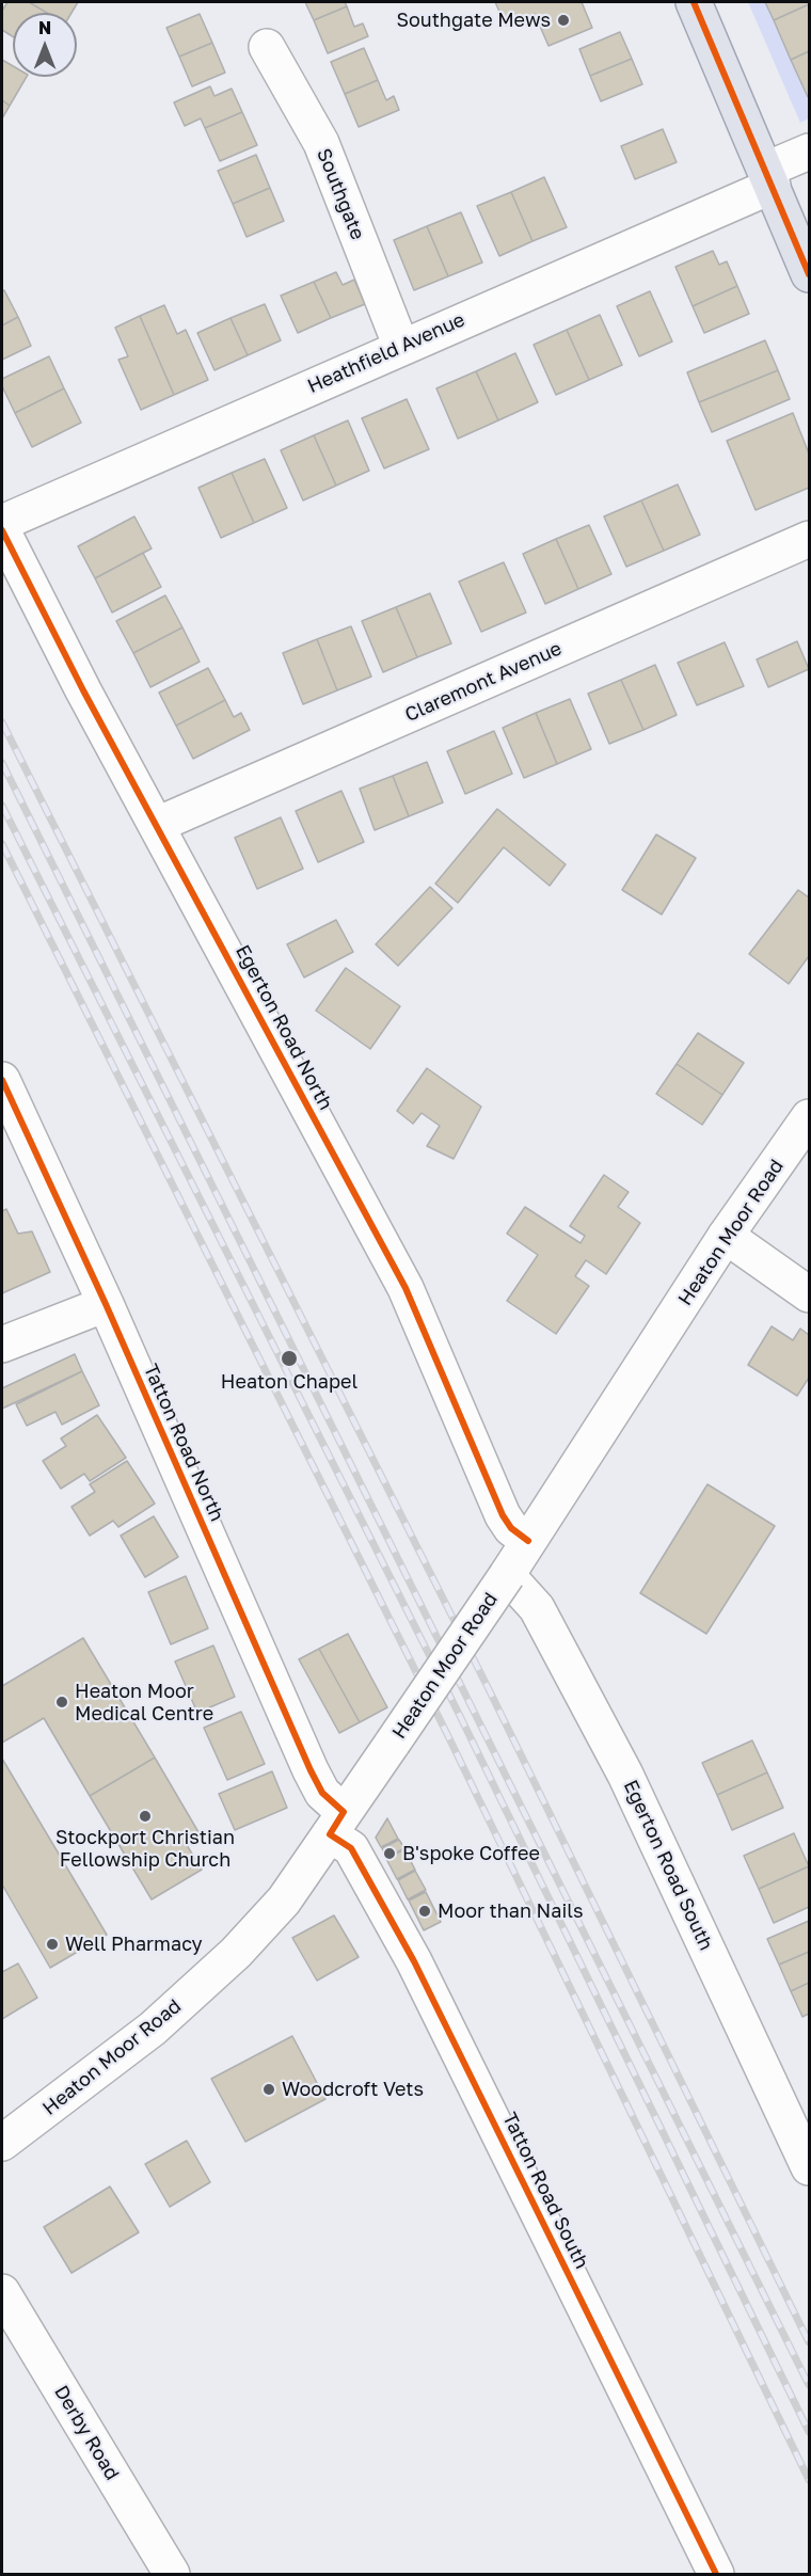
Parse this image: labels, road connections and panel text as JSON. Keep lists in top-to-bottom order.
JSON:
{
  "streets": {
    "street": [
      "Southgate",
      "Heathfield Avenue",
      "Claremont Avenue",
      "Egerton Road North",
      "Heaton Moor Road",
      "Tatton Road North",
      "Egerton Road South",
      "Tatton Road South",
      "Derby Road"
    ]
  },
  "crossings": [
    ["Southgate", "Heathfield Avenue"],
    ["Claremont Avenue", "Egerton Road North"],
    ["Egerton Road North", "Heaton Moor Road"],
    ["Heaton Moor Road", "Tatton Road North"],
    ["Heaton Moor Road", "Egerton Road South"],
    ["Heaton Moor Road", "Tatton Road South"],
    ["Tatton Road North", "Tatton Road South"]
  ],
  "places": [
    "Southgate Mews",
    "Heaton Chapel",
    "Heaton Moor Medical Centre",
    "Stockport Christian Fellowship Church",
    "B'spoke Coffee",
    "Moor than Nails",
    "Well Pharmacy",
    "Woodcroft Vets"
  ],
  "north": "top"
}
